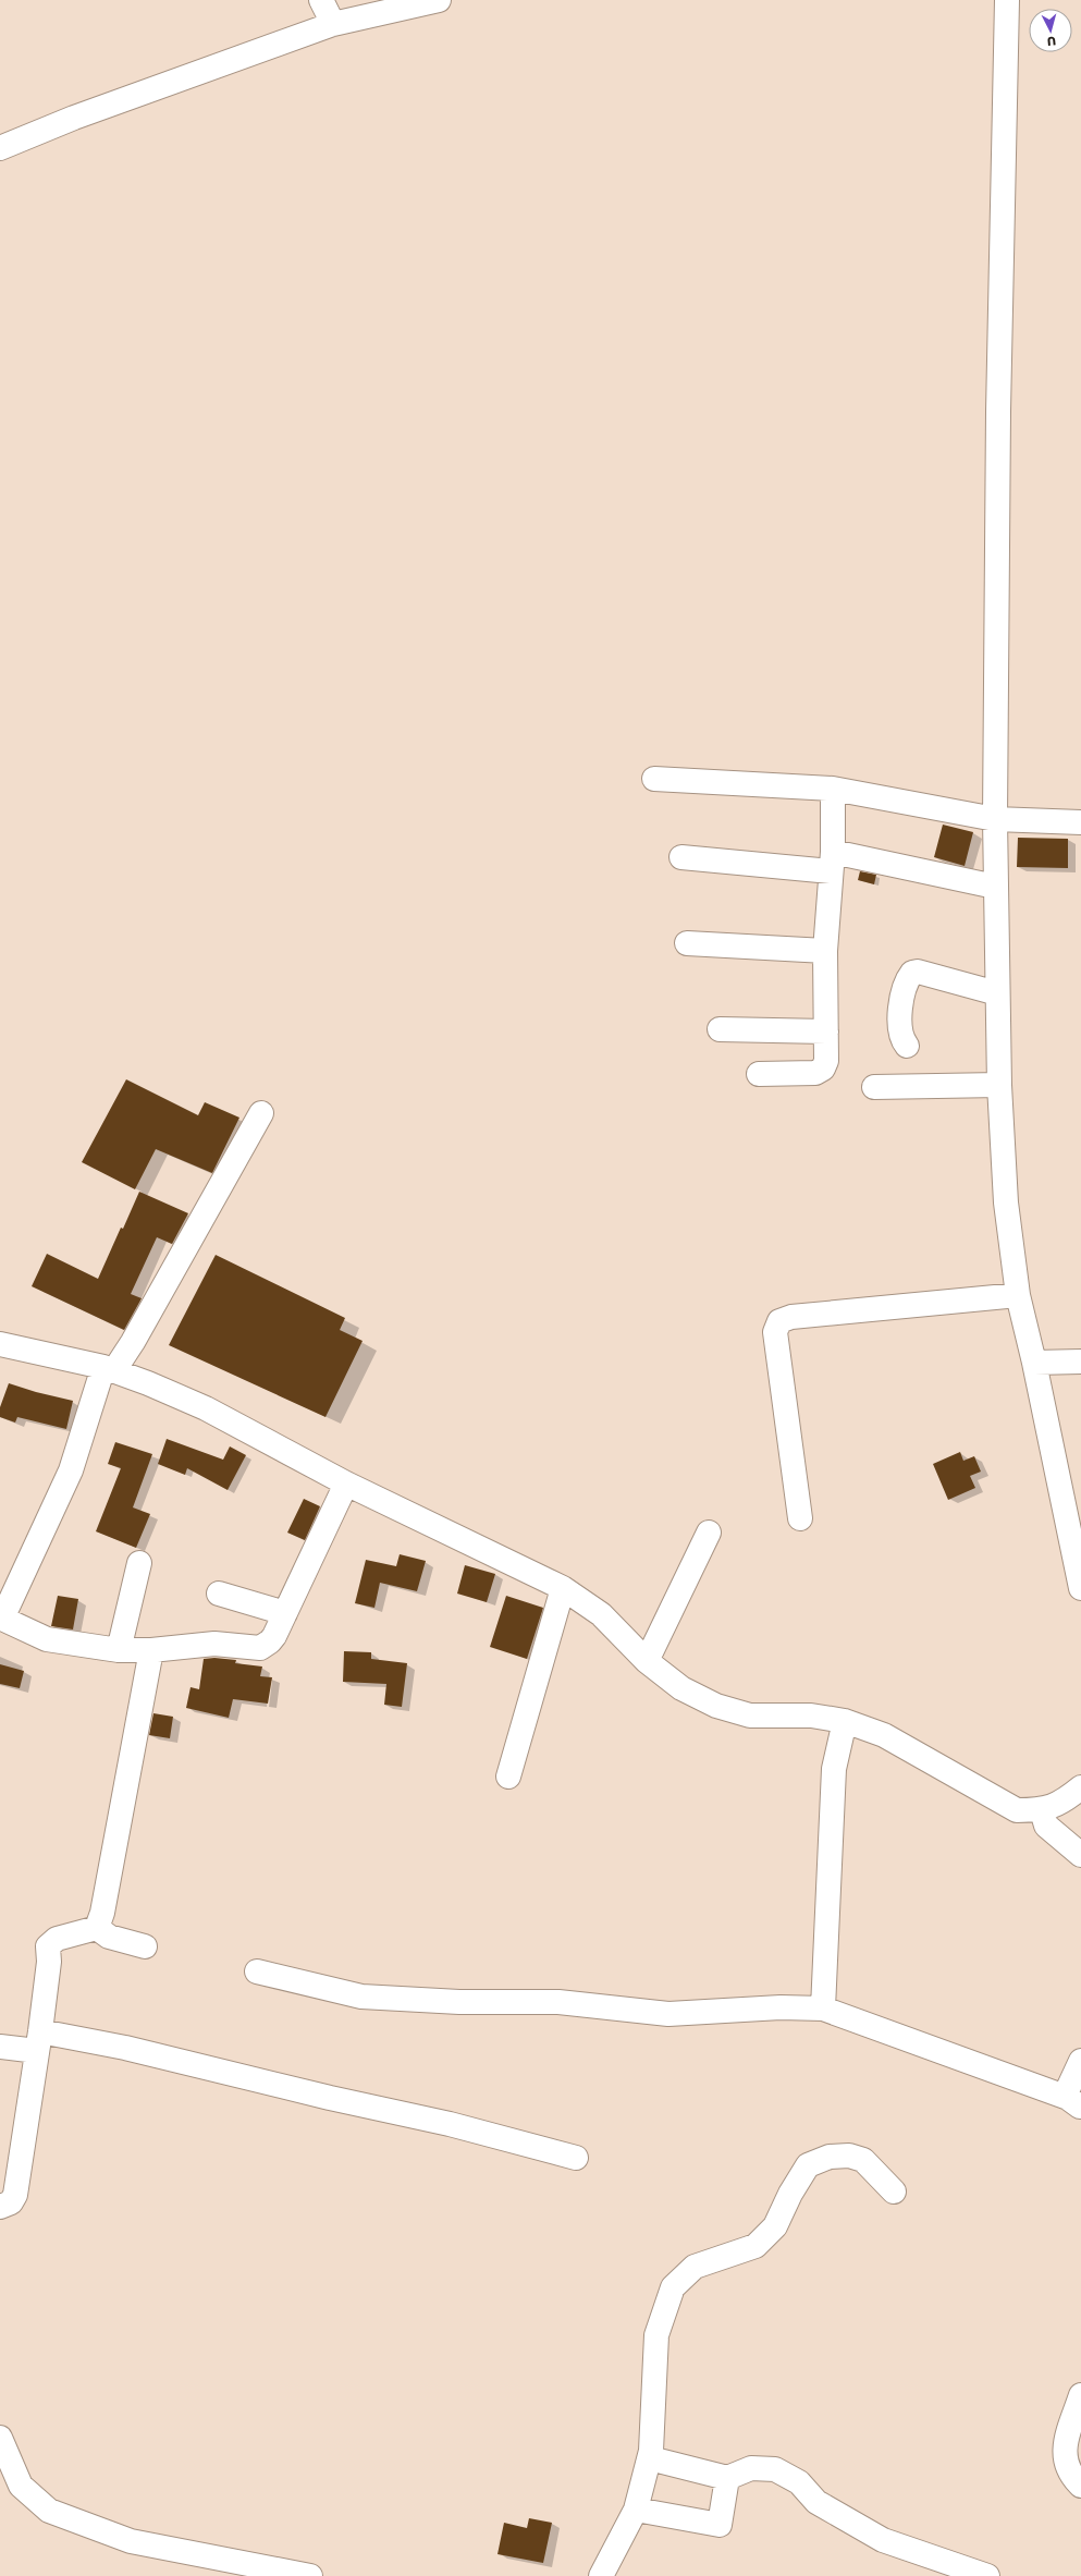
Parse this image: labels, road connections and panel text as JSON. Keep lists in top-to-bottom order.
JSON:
{
  "north": "bottom"
}
